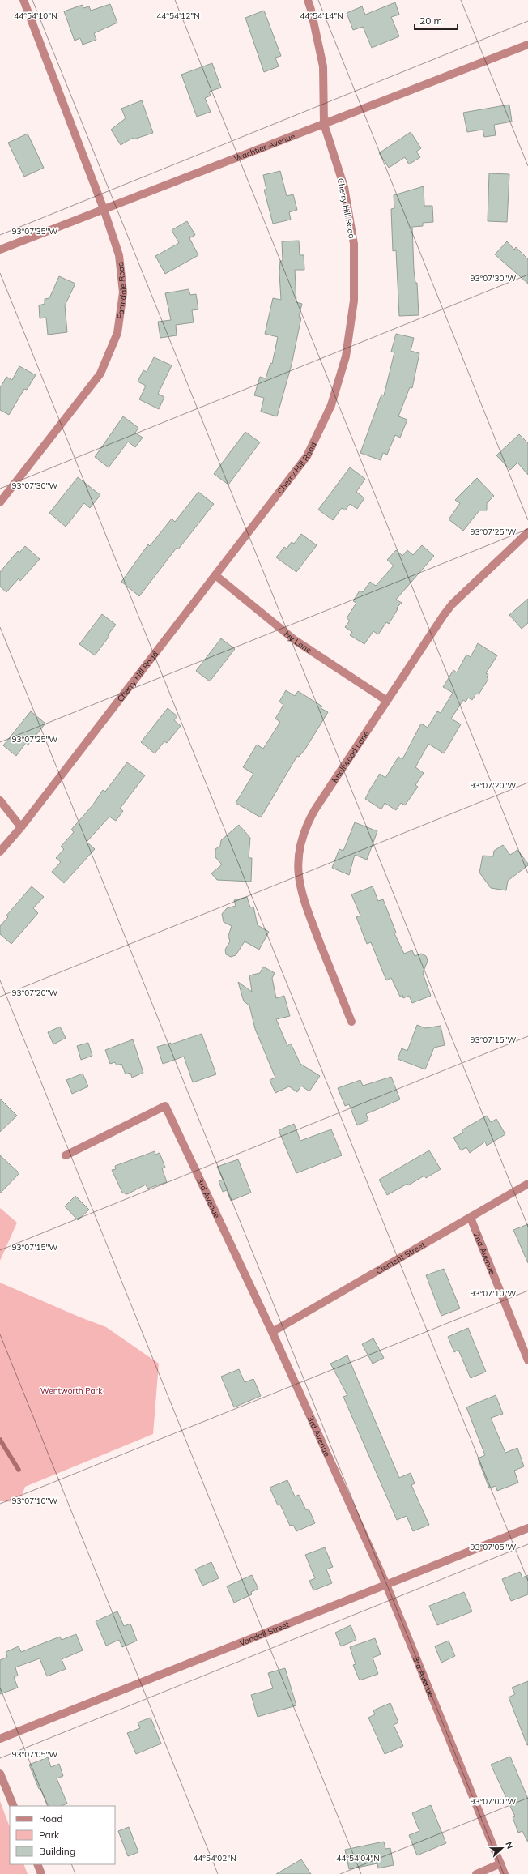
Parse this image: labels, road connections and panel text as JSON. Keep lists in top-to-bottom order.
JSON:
{
  "streets": {
    "street": [
      "Wachtler Avenue",
      "Cherry Hill Road",
      "Farmdale Road",
      "Ivy Lane",
      "Knollwood Lane",
      "3rd Avenue",
      "2nd Avenue",
      "Clement Street",
      "Vandall Street"
    ]
  },
  "crossings": [
    ["Wachtler Avenue", "Cherry Hill Road"],
    ["Wachtler Avenue", "Farmdale Road"],
    ["Cherry Hill Road", "Ivy Lane"],
    ["Ivy Lane", "Knollwood Lane"],
    ["3rd Avenue", "Clement Street"],
    ["3rd Avenue", "Vandall Street"],
    ["2nd Avenue", "Clement Street"]
  ],
  "parks": ["Wentworth Park"],
  "legend": ["Road", "Park", "Building"],
  "scale_bar": "20 m",
  "north": "right",
  "coordinates": [
    "44°54'10\"N",
    "44°54'12\"N",
    "44°54'14\"N",
    "93°07'35\"W",
    "93°07'30\"W",
    "93°07'25\"W",
    "93°07'20\"W",
    "93°07'15\"W",
    "93°07'10\"W",
    "93°07'05\"W",
    "93°07'00\"W",
    "44°54'02\"N",
    "44°54'04\"N"
  ]
}
